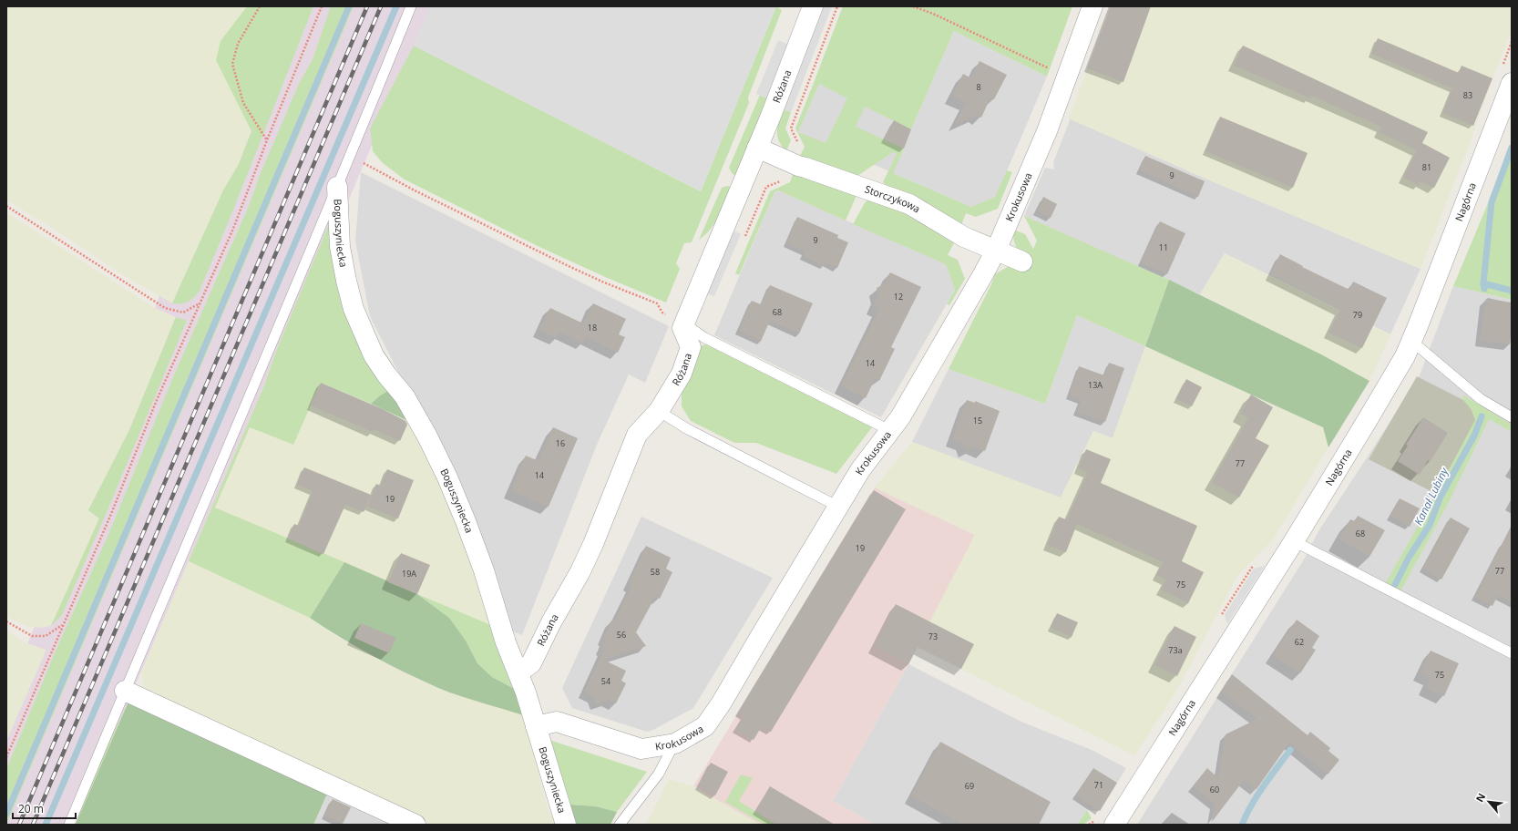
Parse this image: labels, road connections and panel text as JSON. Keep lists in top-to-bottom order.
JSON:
{
  "streets": {
    "street": [
      "Różana",
      "Krokusowa",
      "Storczykowa",
      "Nagórna",
      "Boguszyniecka"
    ]
  },
  "crossings": [
    ["Różana", "Storczykowa"],
    ["Różana", "Boguszyniecka"],
    ["Krokusowa", "Storczykowa"],
    ["Krokusowa", "Boguszyniecka"]
  ],
  "water": ["Kanał Lubiny"],
  "house_numbers": [
    "8",
    "83",
    "81",
    "9",
    "9",
    "11",
    "12",
    "68",
    "79",
    "18",
    "14",
    "13A",
    "15",
    "16",
    "77",
    "14",
    "19",
    "68",
    "19",
    "77",
    "58",
    "19A",
    "75",
    "56",
    "73",
    "62",
    "73a",
    "75",
    "54",
    "71",
    "69",
    "60"
  ],
  "scale_bar": "20 m",
  "north": "top left"
}
